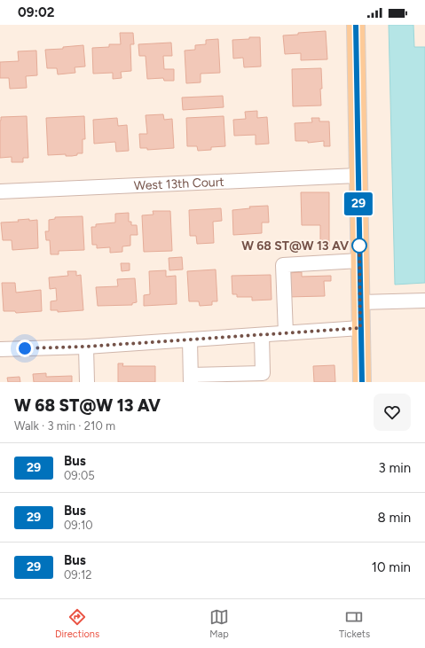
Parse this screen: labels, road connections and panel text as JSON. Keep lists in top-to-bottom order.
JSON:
{
  "streets": {
    "street": ["West 13th Court"]
  },
  "places": ["W 68 ST@W 13 AV"],
  "lines": ["bus line 29"],
  "page": {
    "status": "09:02",
    "on_map": "29",
    "heading": ["W 68 ST@W 13 AV", "Walk · 3 min · 210 m"],
    "list": [
      {
        "mark": "29",
        "name": "Bus",
        "note": "09:05",
        "value": "3 min"
      },
      {
        "mark": "29",
        "name": "Bus",
        "note": "09:10",
        "value": "8 min"
      },
      {
        "mark": "29",
        "name": "Bus",
        "note": "09:12",
        "value": "10 min"
      }
    ],
    "tabs": ["Directions", "Map", "Tickets"]
  }
}
